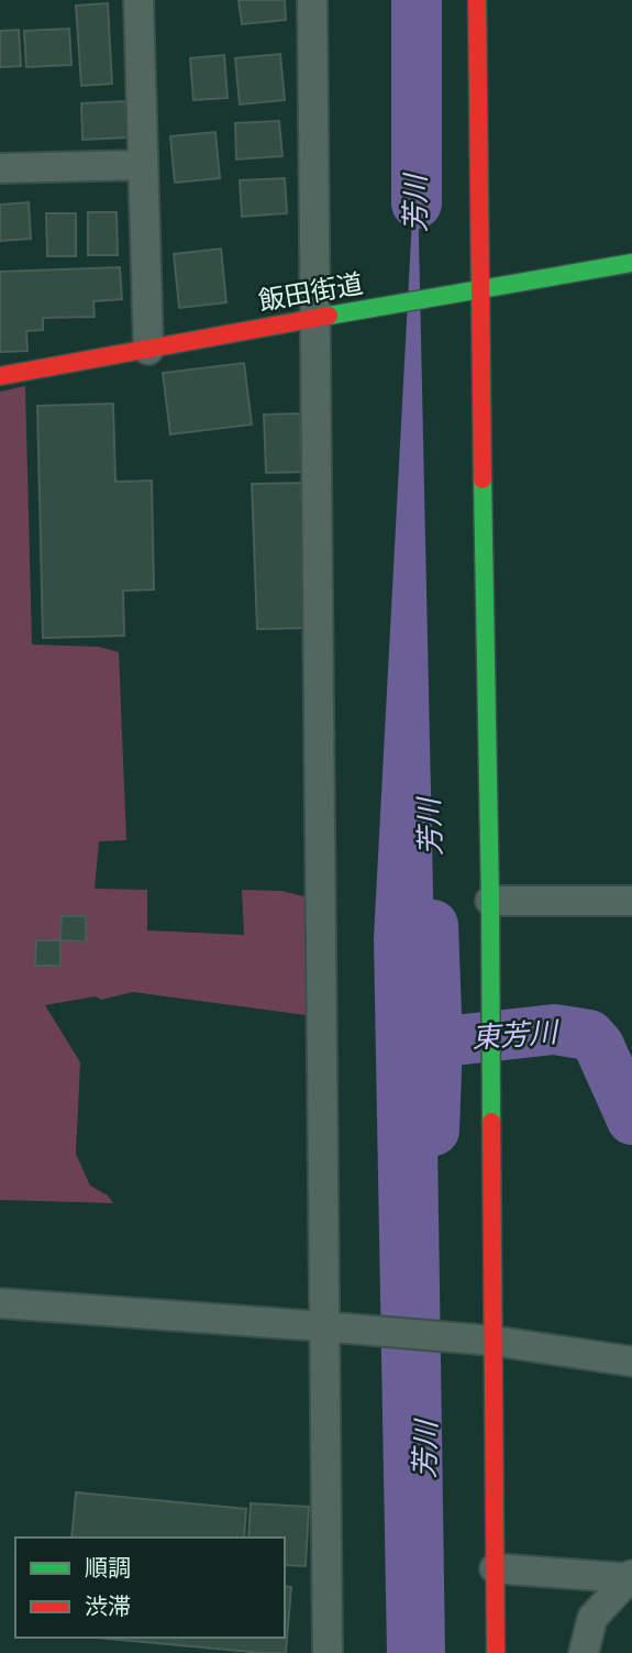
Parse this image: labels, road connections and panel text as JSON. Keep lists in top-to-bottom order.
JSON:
{
  "streets": {
    "street": ["飯田街道"]
  },
  "water": ["芳川", "東芳川"],
  "legend": ["順調", "渋滞"]
}
